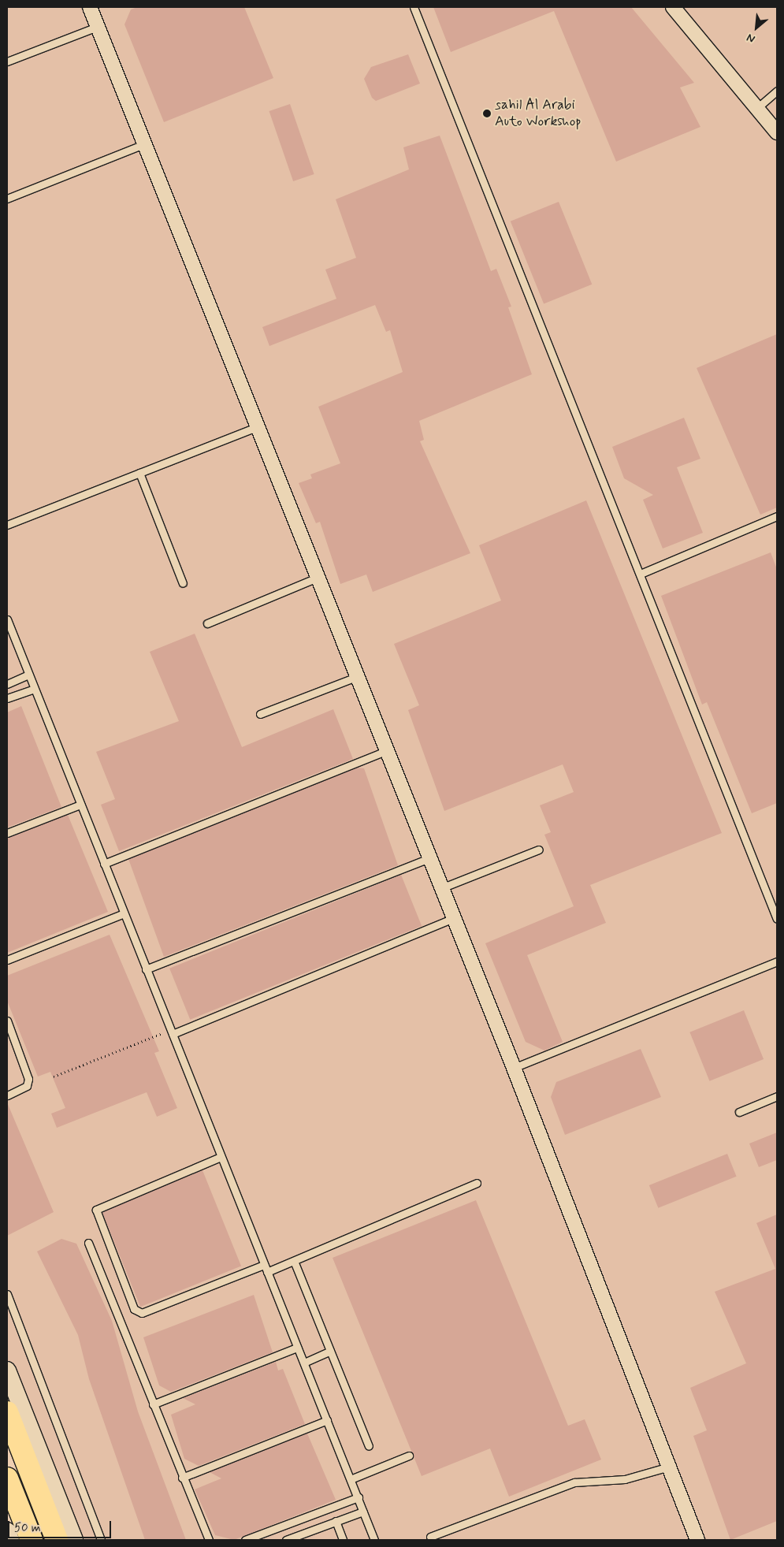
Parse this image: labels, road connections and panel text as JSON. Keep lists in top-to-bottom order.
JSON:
{
  "places": ["sahil Al Arabi Auto Workshop"],
  "scale_bar": "50 m",
  "north": "bottom left"
}
